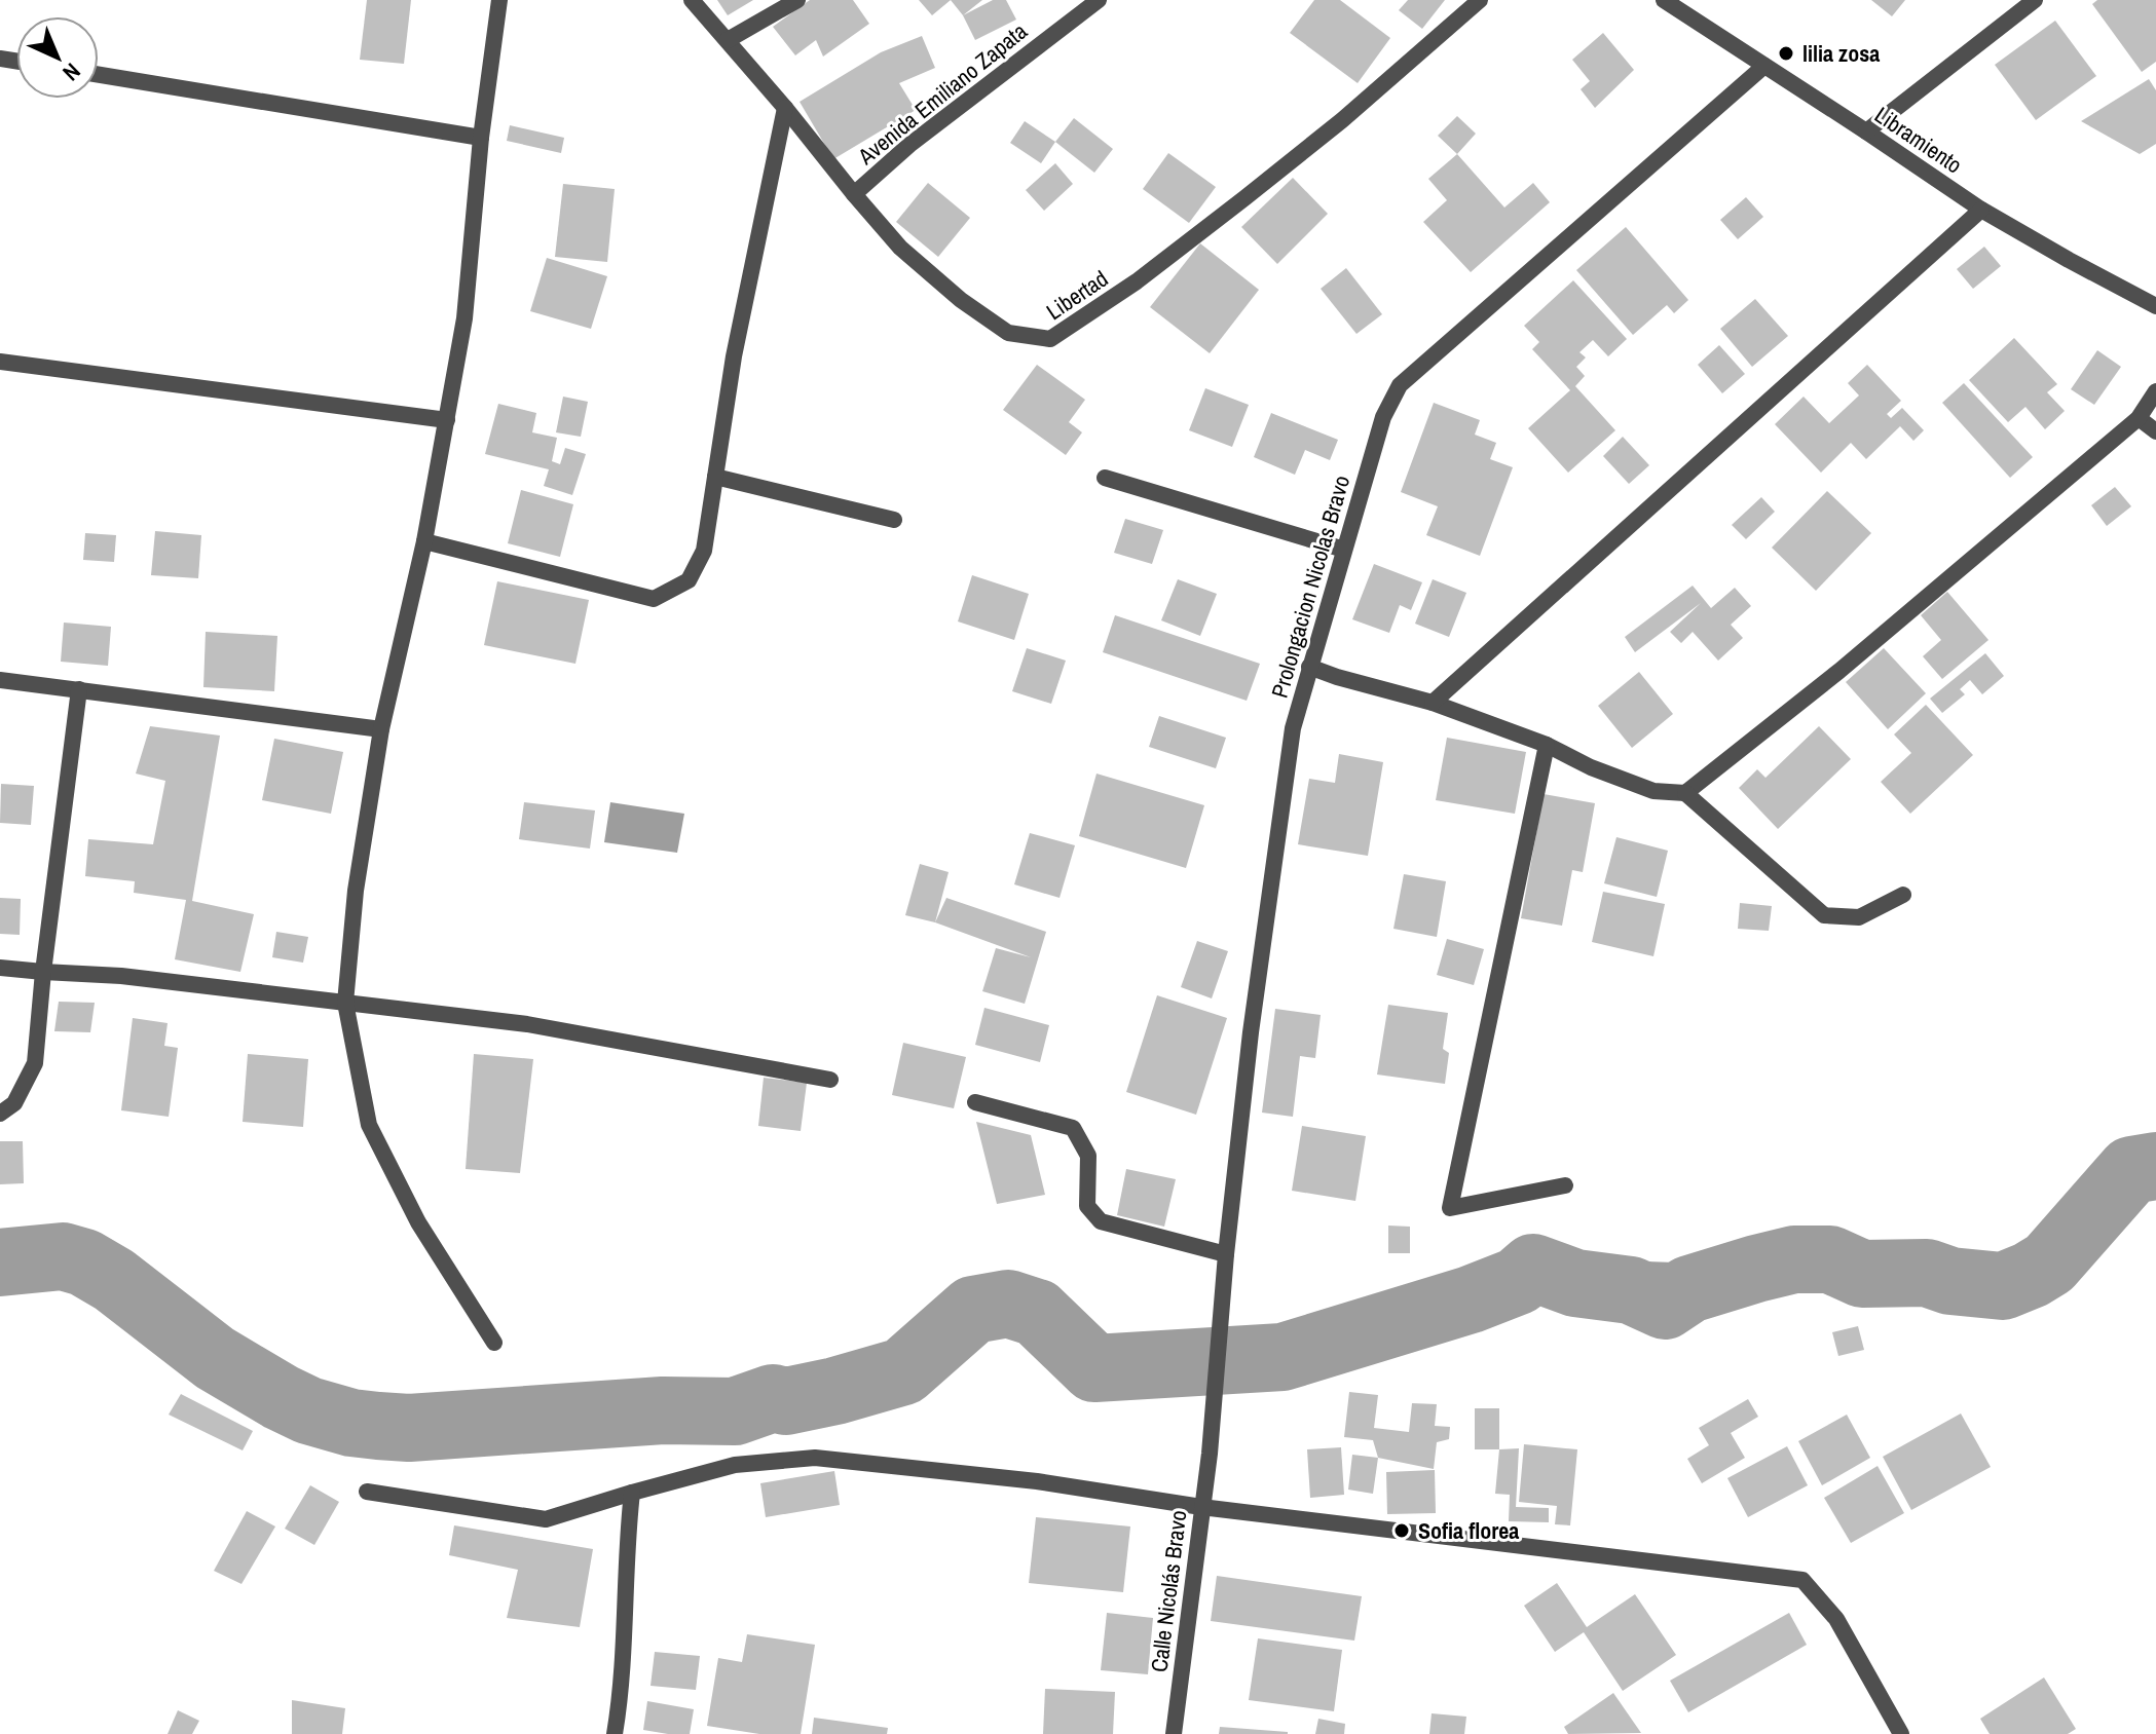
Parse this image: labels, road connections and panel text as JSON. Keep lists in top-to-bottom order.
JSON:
{
  "streets": {
    "street": [
      "Avenida Emiliano Zapata",
      "Libramiento",
      "Libertad",
      "Prolongacion Nicolas Bravo",
      "Calle Nicolás Bravo"
    ]
  },
  "crossings": [
    ["Avenida Emiliano Zapata", "Libertad"],
    ["Libramiento", "Prolongacion Nicolas Bravo"],
    ["Prolongacion Nicolas Bravo", "Calle Nicolás Bravo"]
  ],
  "places": ["lilia zosa", "Sofia florea"],
  "north": "bottom right"
}
